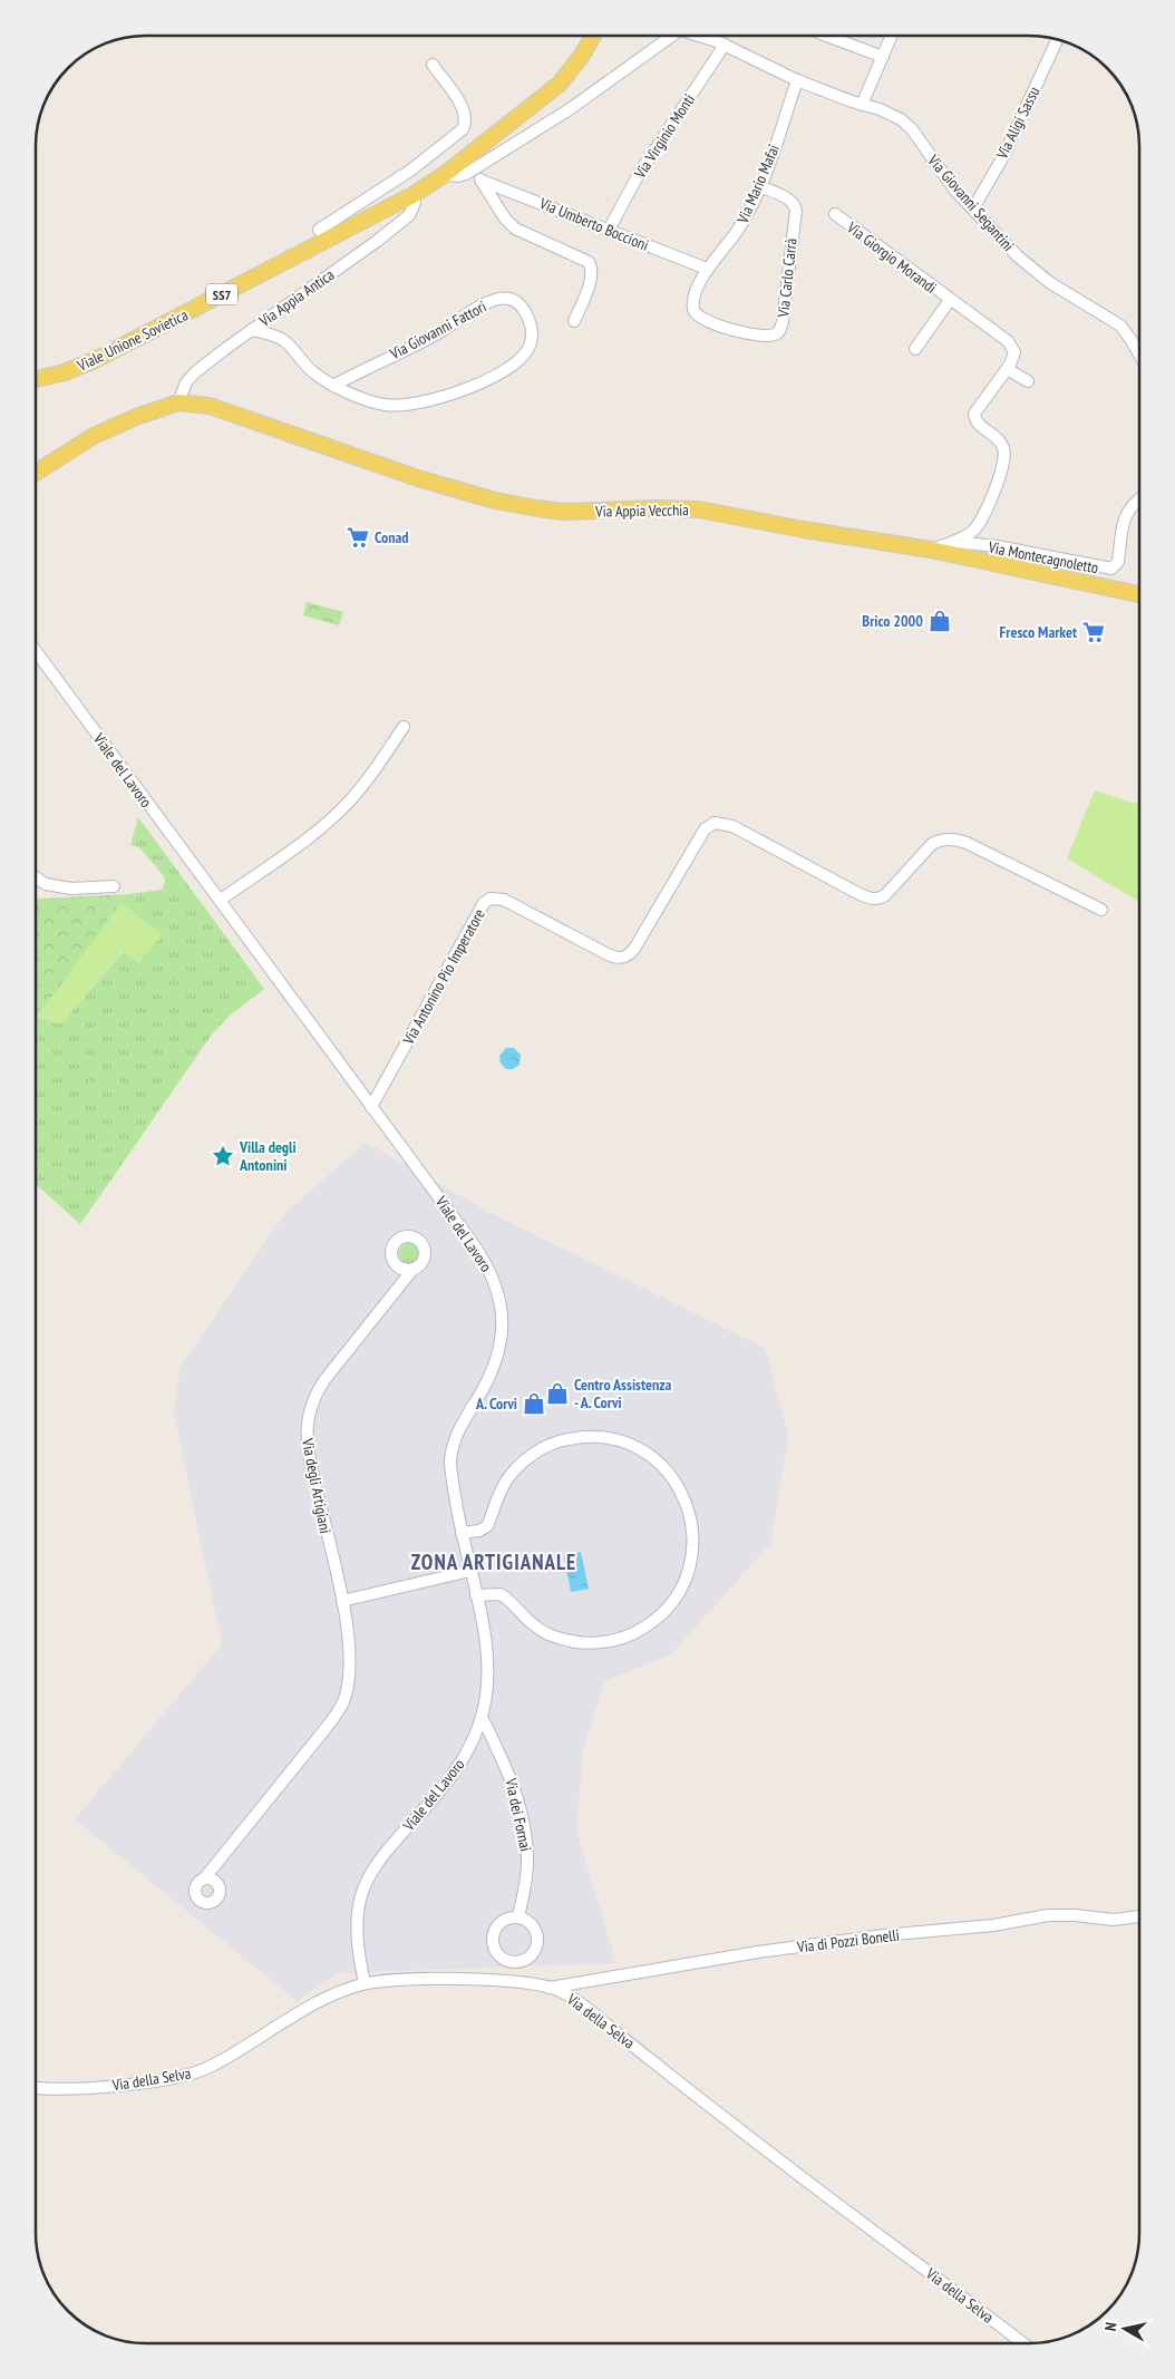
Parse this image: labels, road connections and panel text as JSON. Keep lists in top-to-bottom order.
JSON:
{
  "streets": {
    "main road": ["SS7", "Viale Unione Sovietica", "Via Appia Vecchia"],
    "street": [
      "Via Aligi Sassu",
      "Via Virginio Monti",
      "Via Mario Mafai",
      "Via Giovanni Segantini",
      "Via Umberto Boccioni",
      "Via Giorgio Morandi",
      "Via Carlo Carrà",
      "Via Appia Antica",
      "Via Giovanni Fattori",
      "Via Montecagnoletto",
      "Viale del Lavoro",
      "Via Antonino Pio Imperatore",
      "Via degli Artigiani",
      "Via dei Fornai",
      "Via di Pozzi Bonelli",
      "Via della Selva"
    ]
  },
  "crossings": [
    ["Via Aligi Sassu", "Via Giovanni Segantini"],
    ["Via Virginio Monti", "Via Giovanni Segantini"],
    ["Via Virginio Monti", "Via Umberto Boccioni"],
    ["Via Mario Mafai", "Via Giovanni Segantini"],
    ["Via Mario Mafai", "Via Umberto Boccioni"],
    ["Via Mario Mafai", "Via Carlo Carrà"],
    ["Via Giorgio Morandi", "Via Appia Vecchia"],
    ["Via Giorgio Morandi", "Via Montecagnoletto"],
    ["SS7", "Via Appia Antica"],
    ["SS7", "Viale Unione Sovietica"],
    ["Via Appia Antica", "Via Giovanni Fattori"],
    ["Via Appia Antica", "Viale Unione Sovietica"],
    ["Via Appia Antica", "Via Appia Vecchia"],
    ["Viale del Lavoro", "Via Antonino Pio Imperatore"],
    ["Viale del Lavoro", "Via dei Fornai"],
    ["Viale del Lavoro", "Via della Selva"],
    ["Via di Pozzi Bonelli", "Via della Selva"]
  ],
  "districts": ["ZONA ARTIGIANALE"],
  "places": {
    "supermarket": ["Conad", "Fresco Market"],
    "shop": ["Brico 2000", "Centro Assistenza - A. Corvi", "A. Corvi"],
    "place": ["Villa degli Antonini"]
  },
  "north": "left"
}
